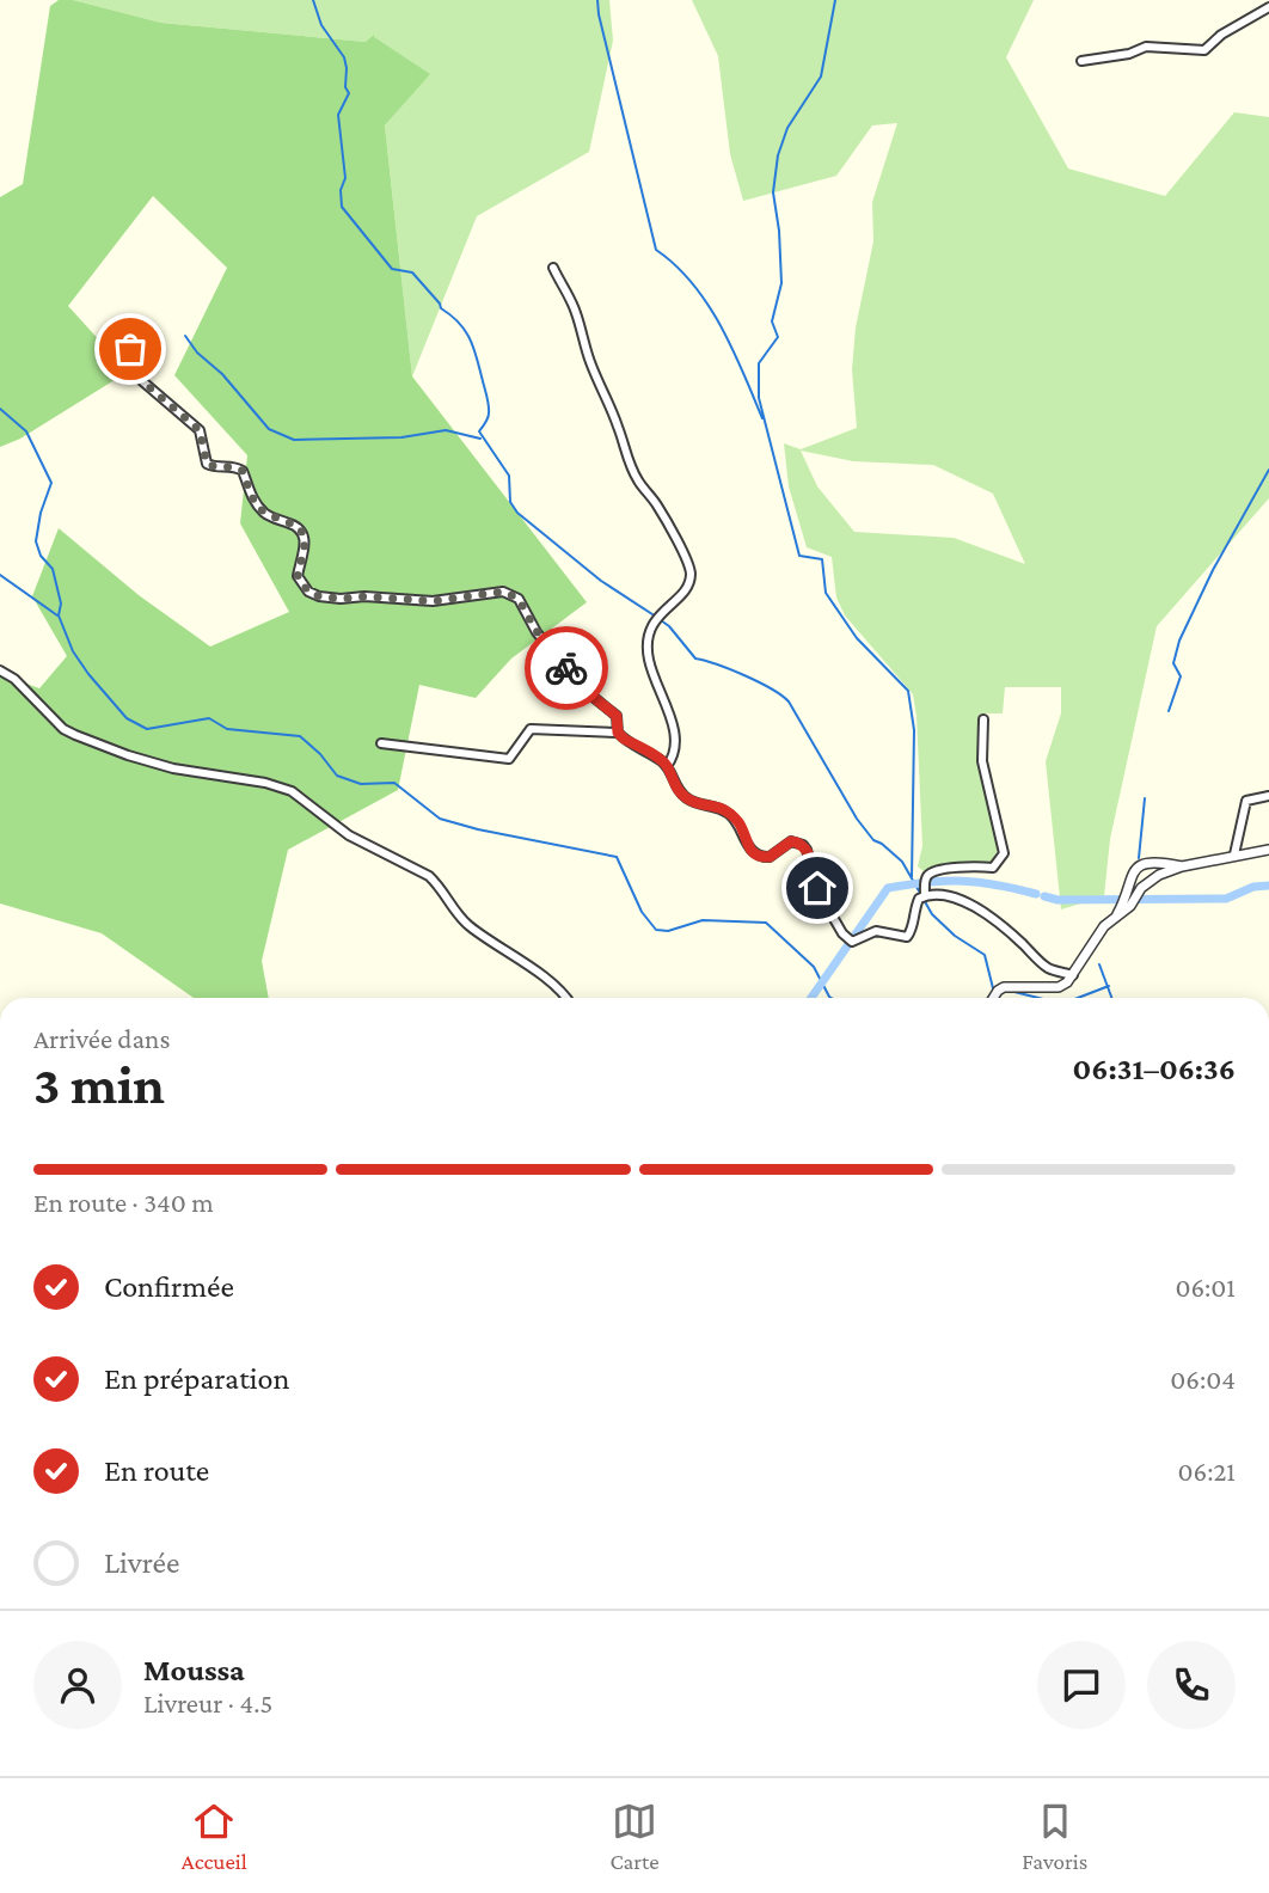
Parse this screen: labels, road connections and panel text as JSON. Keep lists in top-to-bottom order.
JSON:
{
  "page": {
    "heading": ["3 min", "Arrivée dans", "06:31–06:36"],
    "panel": ["Moussa", "Livreur · 4.5"],
    "bar": "En route · 340 m",
    "list": [
      ["Confirmée", "06:01"],
      ["En préparation", "06:04"],
      ["En route", "06:21"],
      "Livrée"
    ],
    "tabs": ["Accueil", "Carte", "Favoris"]
  }
}
